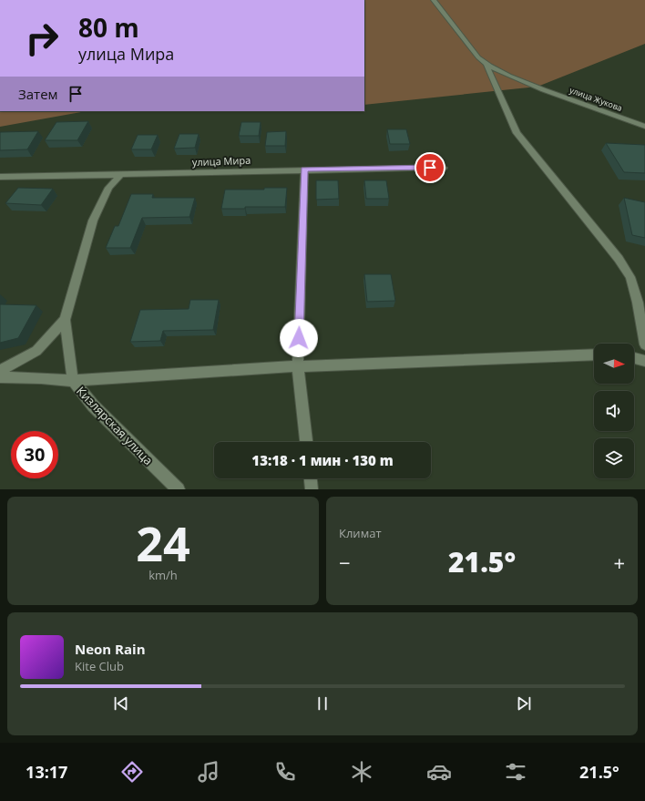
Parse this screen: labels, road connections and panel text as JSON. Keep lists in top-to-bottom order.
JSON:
{
  "streets": {
    "street": ["улица Жукова", "улица Мира", "Кизлярская улица"]
  },
  "north": "right",
  "page": {
    "turn": ["80 m", "улица Мира"],
    "then": "Затем",
    "limit": "30",
    "trip": "13:18 · 1 мин · 130 m",
    "tile": [
      ["24", "km/h"],
      "Климат"
    ],
    "heat": ["−", "21.5°", "+"],
    "song": ["Neon Rain", "Kite Club"],
    "tabs": ["13:17", "21.5°"]
  }
}
